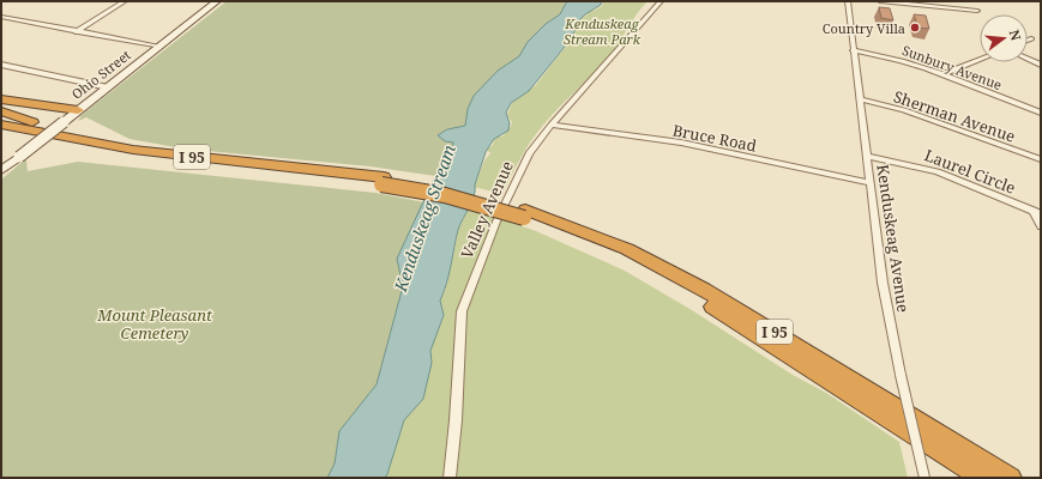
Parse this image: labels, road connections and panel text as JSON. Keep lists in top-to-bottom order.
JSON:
{
  "streets": {
    "highway": ["I 95"],
    "street": [
      "Sunbury Avenue",
      "Ohio Street",
      "Sherman Avenue",
      "Bruce Road",
      "Laurel Circle",
      "Valley Avenue",
      "Kenduskeag Avenue"
    ]
  },
  "crossings": [
    ["Sunbury Avenue", "Kenduskeag Avenue"],
    ["Sherman Avenue", "Kenduskeag Avenue"],
    ["Bruce Road", "Valley Avenue"],
    ["Bruce Road", "Kenduskeag Avenue"],
    ["Laurel Circle", "Kenduskeag Avenue"]
  ],
  "water": ["Kenduskeag Stream"],
  "parks": ["Kenduskeag Stream Park", "Mount Pleasant Cemetery"],
  "places": ["Country Villa"],
  "north": "right"
}
